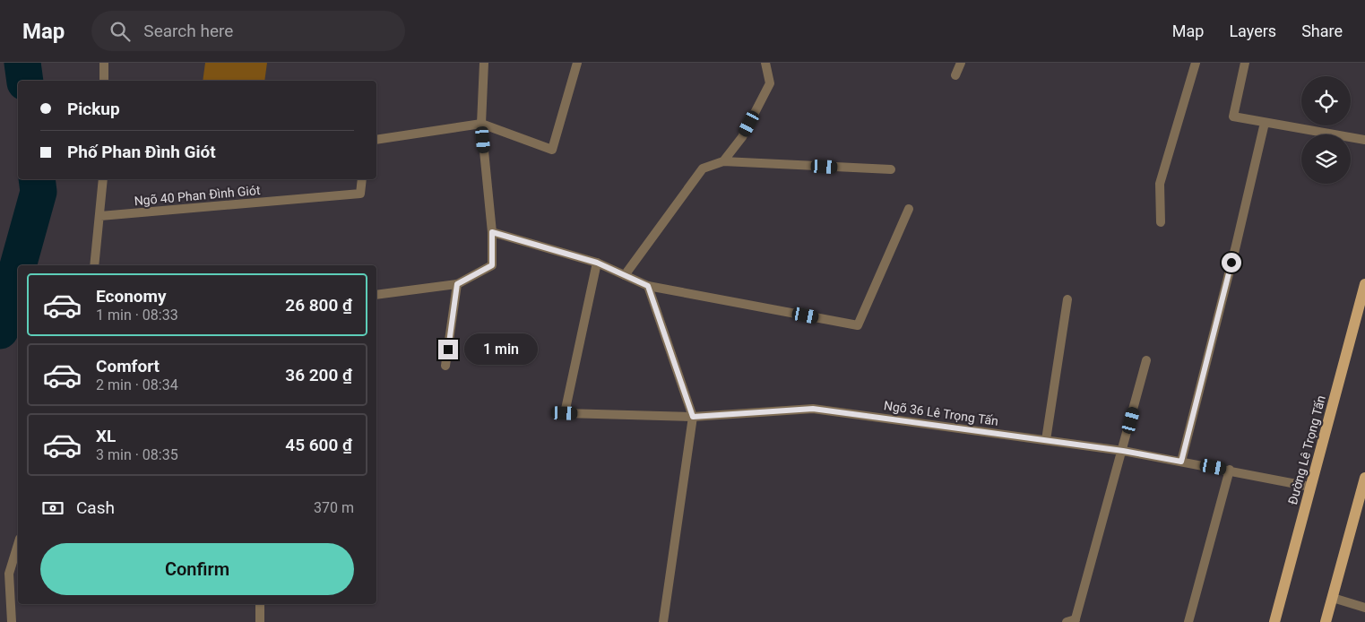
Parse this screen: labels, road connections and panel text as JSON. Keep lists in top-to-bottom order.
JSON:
{
  "streets": {
    "main road": ["Đường Lê Trọng Tấn"],
    "street": ["Ngõ 40 Phan Đình Giót", "Ngõ 36 Lê Trọng Tấn"]
  },
  "crossings": [
    ["Ngõ 36 Lê Trọng Tấn", "Đường Lê Trọng Tấn"]
  ],
  "page": {
    "header": "Map",
    "search": "Search here",
    "nav": ["Map", "Layers", "Share"],
    "banner": ["Pickup", "Phố Phan Đình Giót"],
    "list": [
      {
        "name": "Economy",
        "note": "1 min · 08:33",
        "value": "26 800 ₫"
      },
      {
        "name": "Comfort",
        "note": "2 min · 08:34",
        "value": "36 200 ₫"
      },
      {
        "name": "XL",
        "note": "3 min · 08:35",
        "value": "45 600 ₫"
      }
    ],
    "bubble": "1 min",
    "pay": ["Cash", "370 m"],
    "buttons": "Confirm"
  }
}
